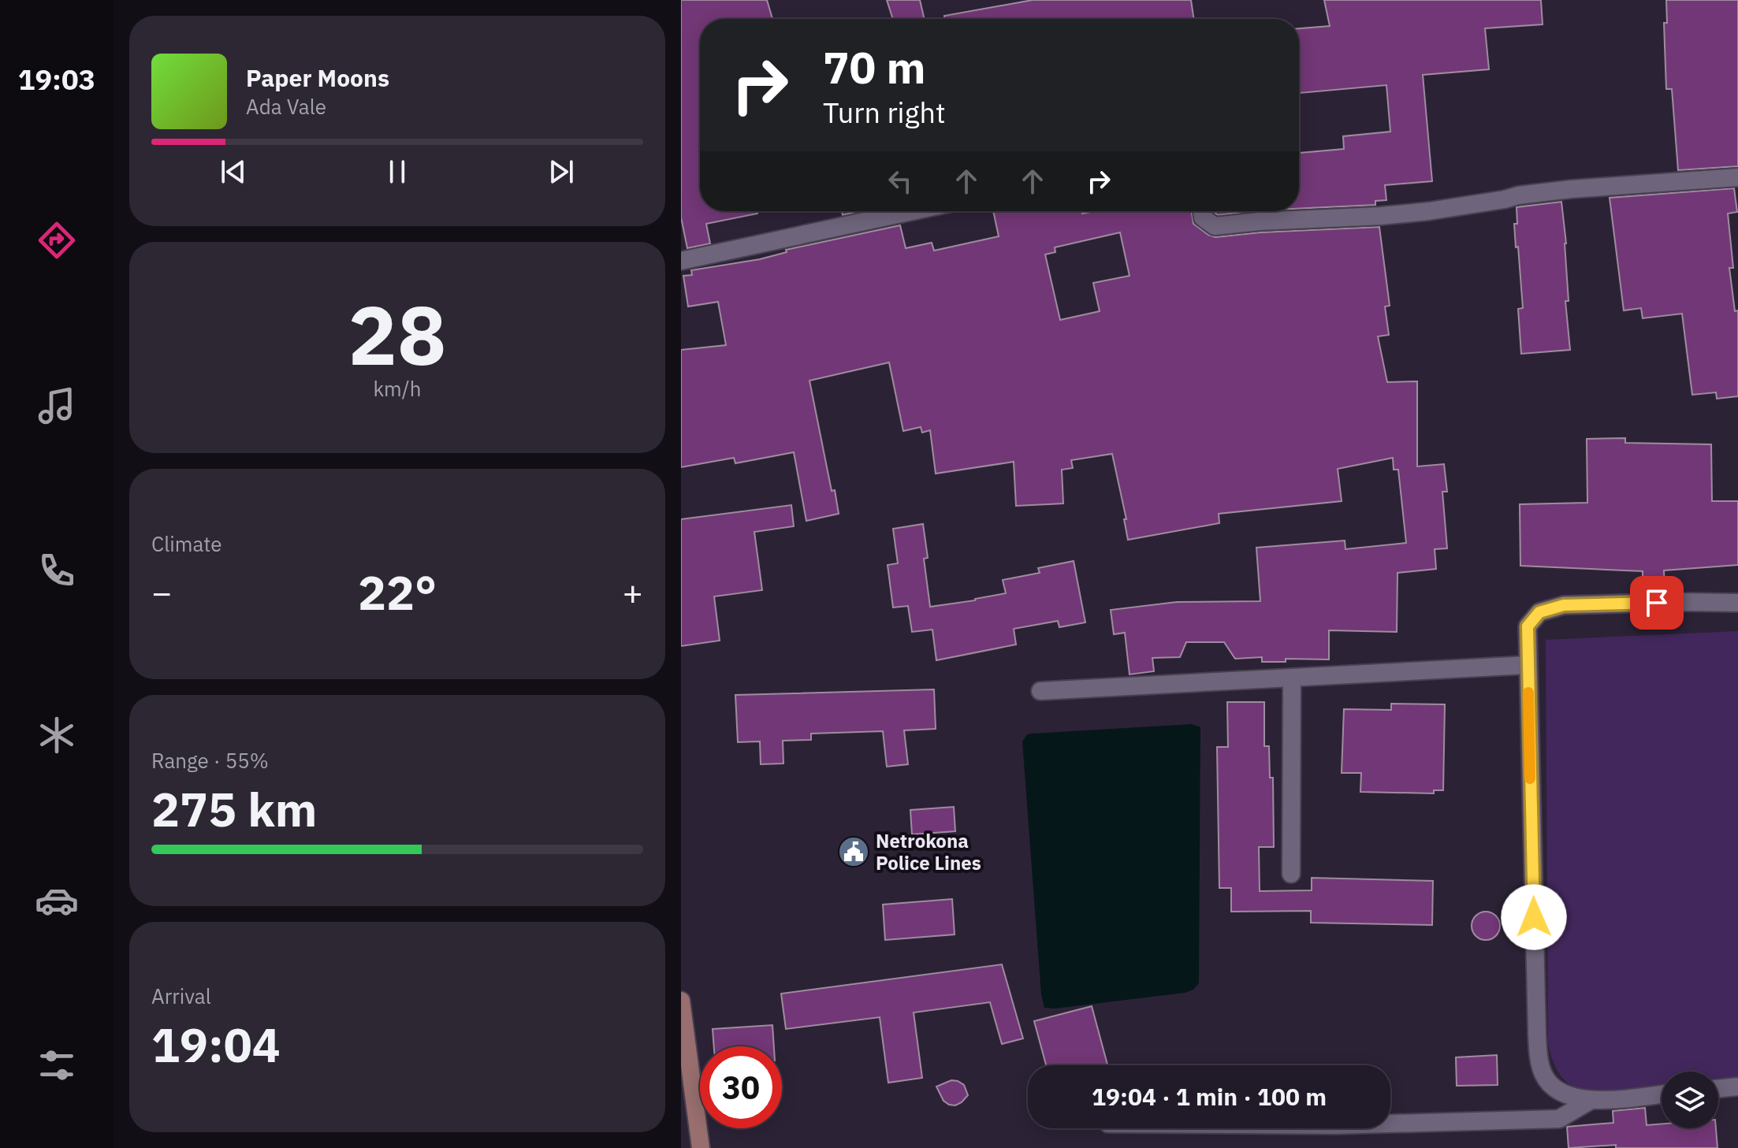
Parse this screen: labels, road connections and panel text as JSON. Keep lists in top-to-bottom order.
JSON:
{
  "places": {
    "public building": ["Netrokona Police Lines"]
  },
  "page": {
    "tabs": "19:03",
    "turn": ["70 m", "Turn right"],
    "song": ["Paper Moons", "Ada Vale"],
    "tile": [
      ["28", "km/h"],
      "Climate",
      ["Range · 55%", "275 km"],
      ["Arrival", "19:04"]
    ],
    "heat": ["−", "22°", "+"],
    "limit": "30",
    "trip": "19:04 · 1 min · 100 m"
  }
}
